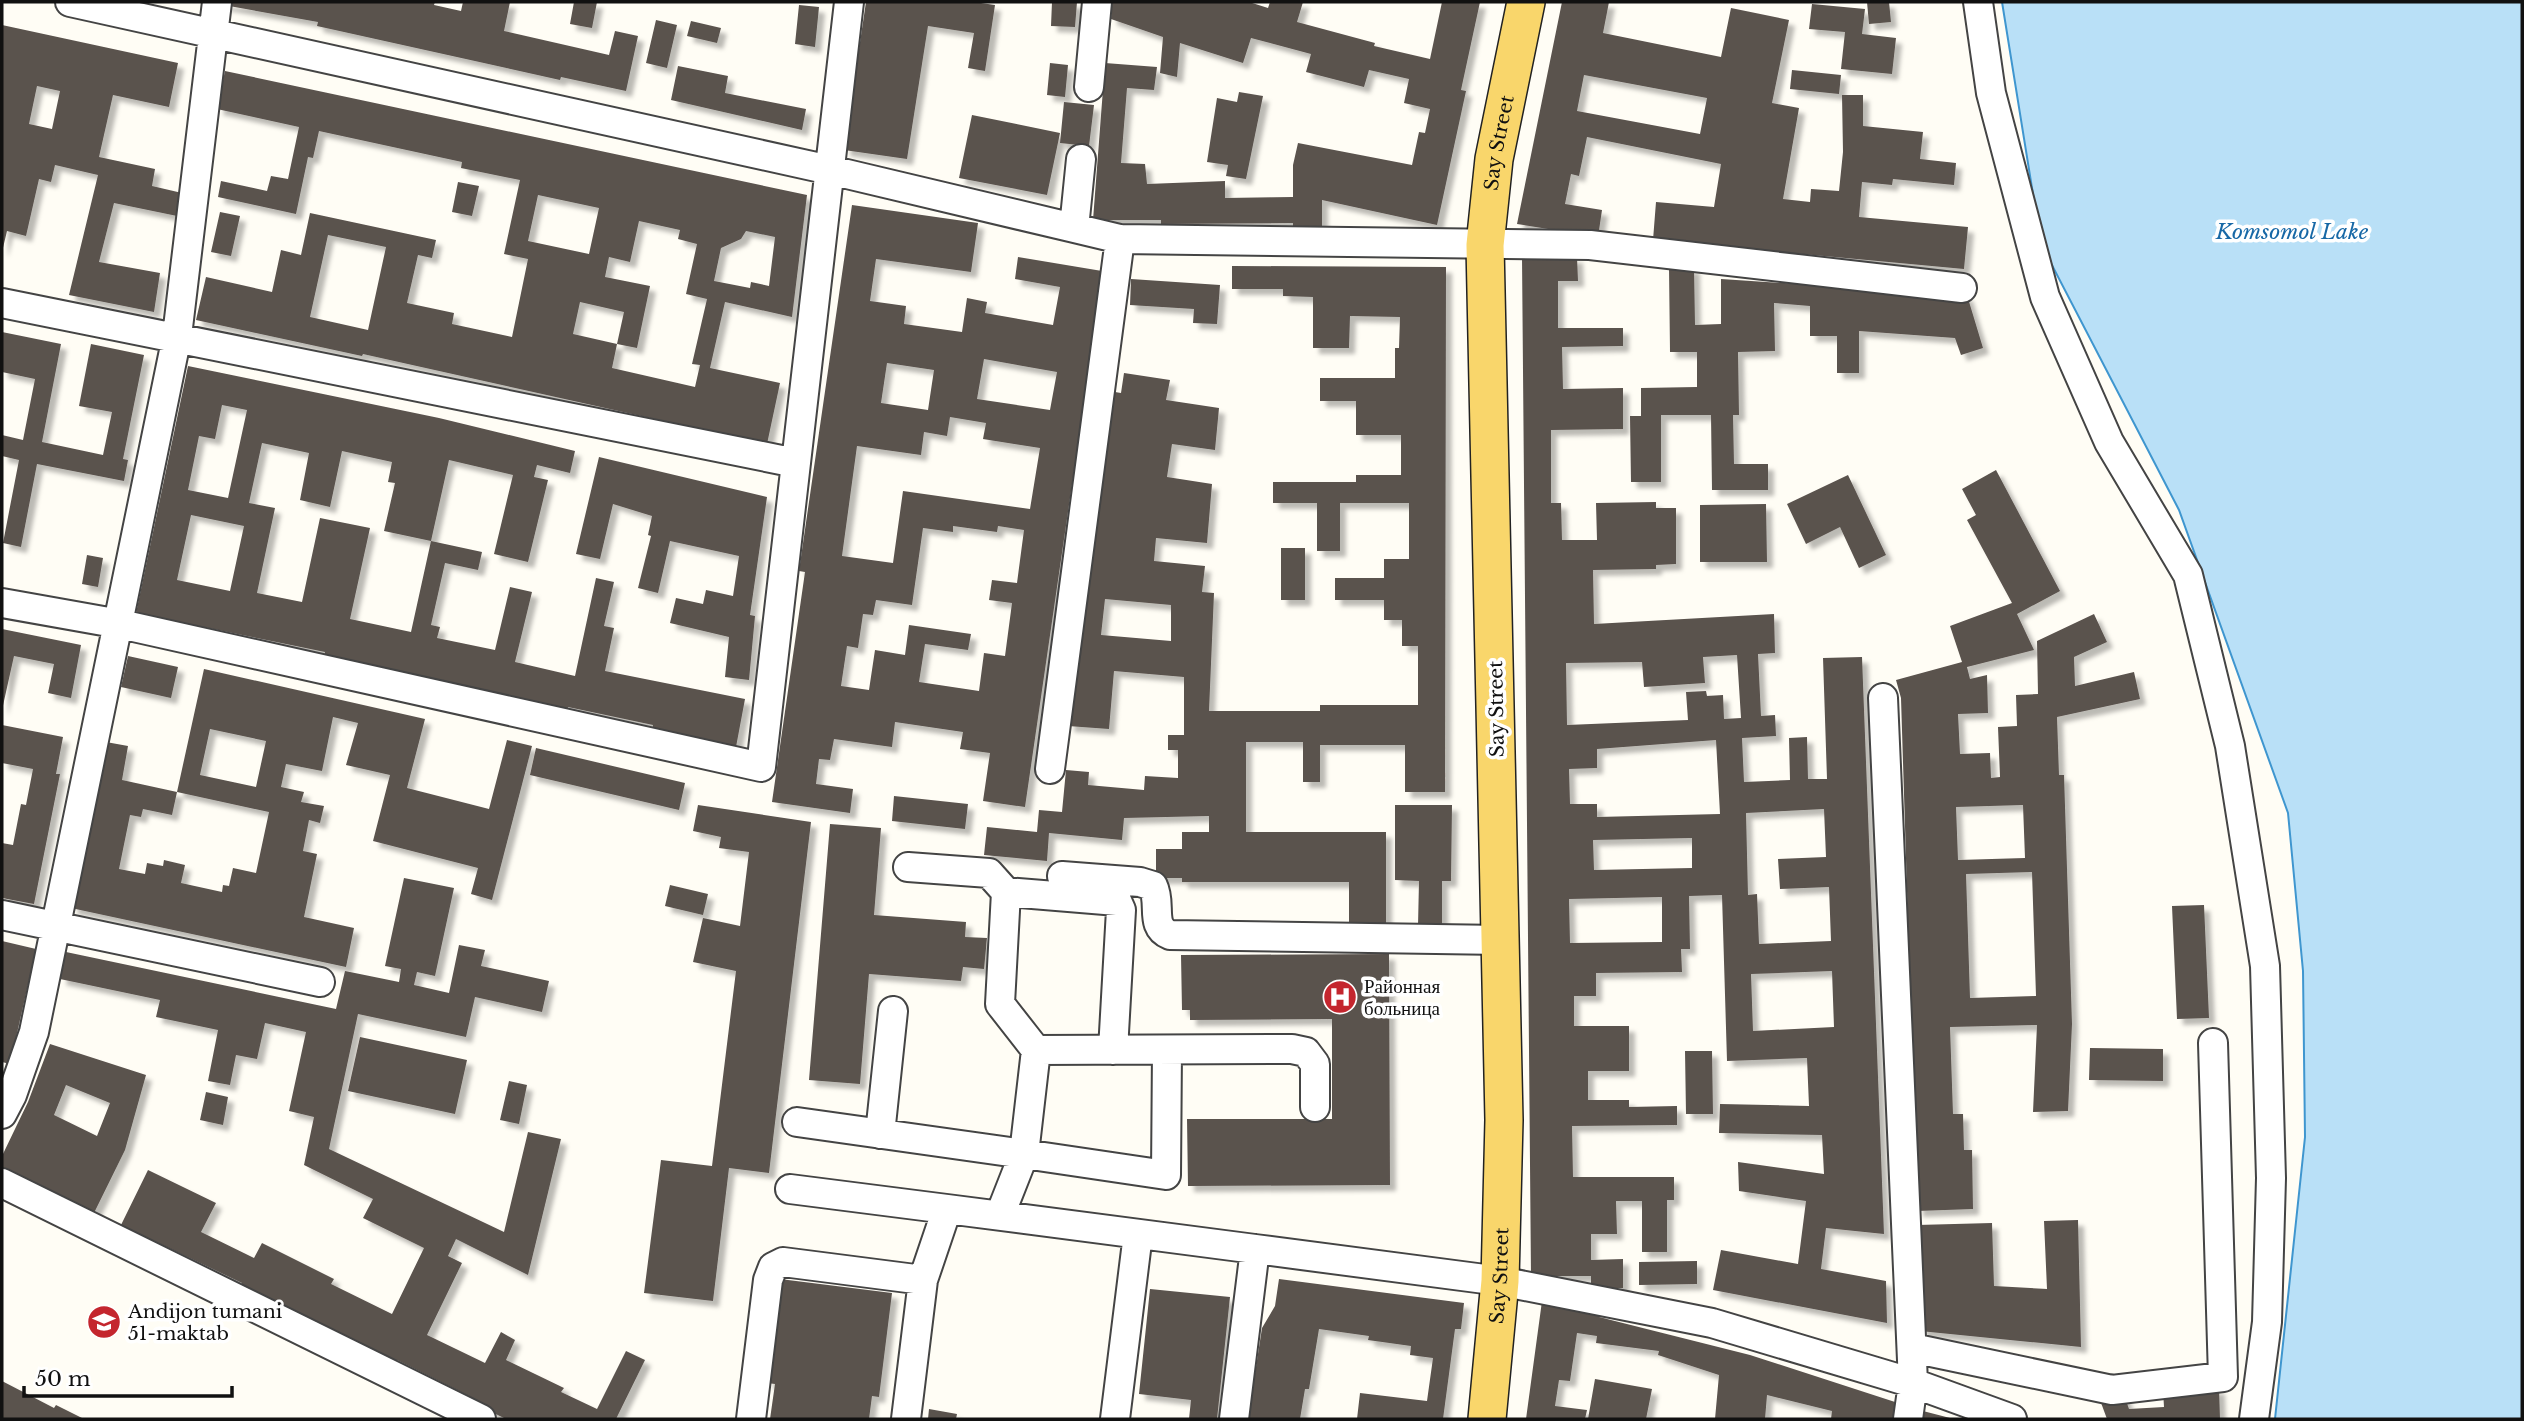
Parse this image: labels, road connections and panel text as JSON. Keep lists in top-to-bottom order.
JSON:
{
  "streets": {
    "main road": ["Say Street"]
  },
  "water": ["Komsomol Lake"],
  "places": {
    "hospital": ["Районная больница"],
    "school or university": ["Andijon tumani 51-maktab"]
  },
  "scale_bar": "50 m"
}
